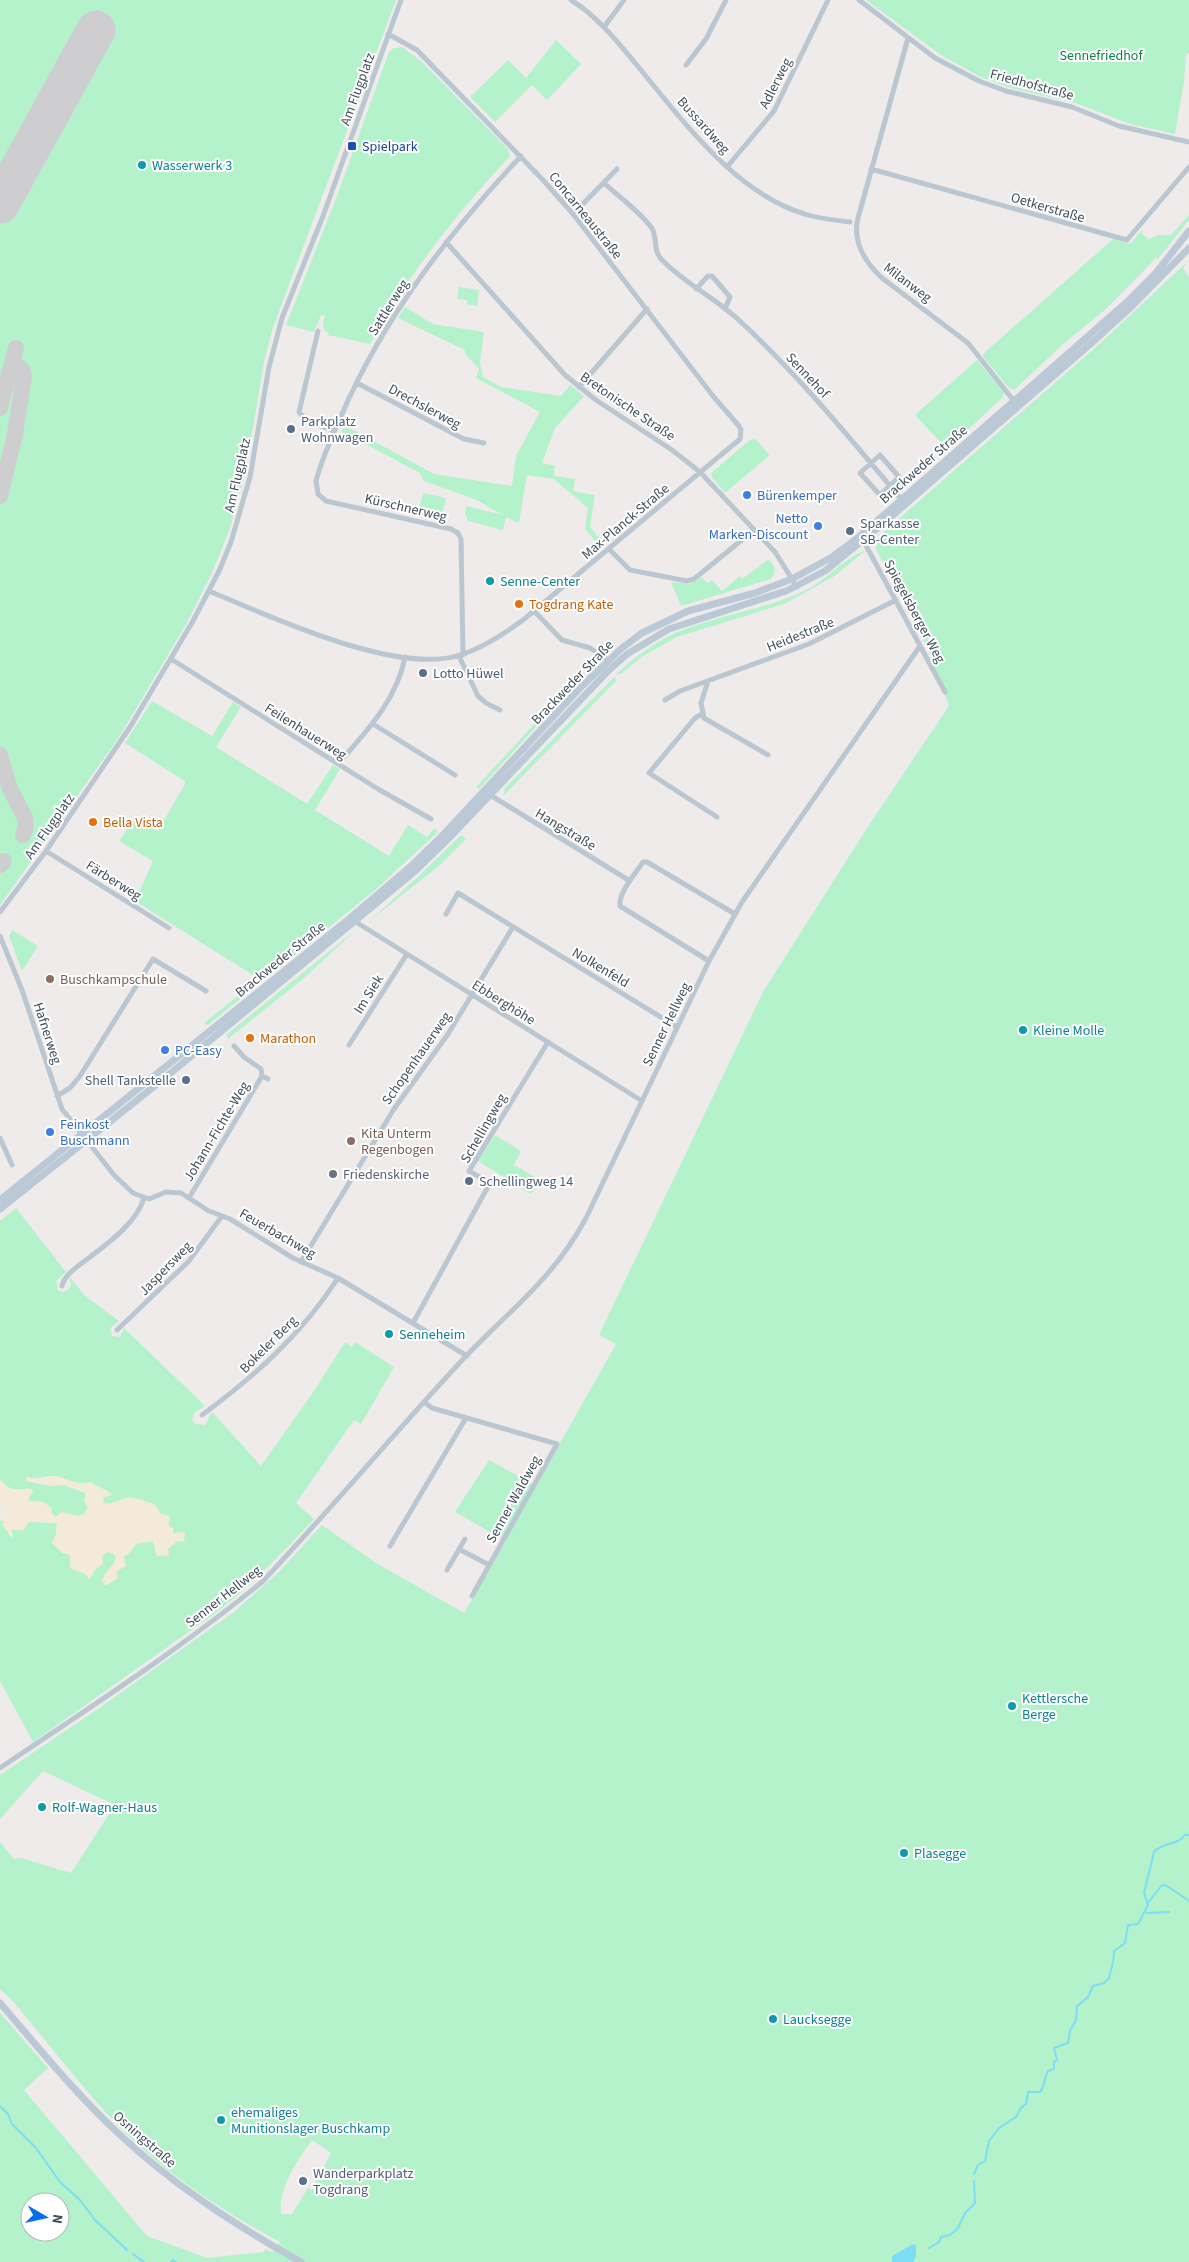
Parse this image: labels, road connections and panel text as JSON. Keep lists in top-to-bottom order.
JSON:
{
  "streets": {
    "main road": ["Brackweder Straße", "Osningstraße"],
    "street": [
      "Adlerweg",
      "Friedhofstraße",
      "Am Flugplatz",
      "Bussardweg",
      "Oetkerstraße",
      "Concarneaustraße",
      "Milanweg",
      "Sattlerweg",
      "Sennehof",
      "Drechslerweg",
      "Bretonische Straße",
      "Kürschnerweg",
      "Max-Planck-Straße",
      "Spiegelsberger Weg",
      "Heidestraße",
      "Feilenhauerweg",
      "Hangstraße",
      "Färberweg",
      "Nolkenfeld",
      "Im Siek",
      "Ebberghöhe",
      "Senner Hellweg",
      "Hafnerweg",
      "Schopenhauerweg",
      "Schellingweg",
      "Johann-Fichte-Weg",
      "Feuerbachweg",
      "Jaspersweg",
      "Bokeler Berg",
      "Senner Waldweg"
    ]
  },
  "crossings": [
    ["Adlerweg", "Bussardweg"],
    ["Friedhofstraße", "Milanweg"],
    ["Am Flugplatz", "Concarneaustraße"],
    ["Am Flugplatz", "Max-Planck-Straße"],
    ["Am Flugplatz", "Feilenhauerweg"],
    ["Am Flugplatz", "Färberweg"],
    ["Oetkerstraße", "Milanweg"],
    ["Concarneaustraße", "Sattlerweg"],
    ["Concarneaustraße", "Max-Planck-Straße"],
    ["Milanweg", "Brackweder Straße"],
    ["Sattlerweg", "Drechslerweg"],
    ["Sattlerweg", "Bretonische Straße"],
    ["Sattlerweg", "Kürschnerweg"],
    ["Sennehof", "Brackweder Straße"],
    ["Bretonische Straße", "Brackweder Straße"],
    ["Bretonische Straße", "Max-Planck-Straße"],
    ["Brackweder Straße", "Spiegelsberger Weg"],
    ["Brackweder Straße", "Hangstraße"],
    ["Brackweder Straße", "Ebberghöhe"],
    ["Brackweder Straße", "Hafnerweg"],
    ["Kürschnerweg", "Max-Planck-Straße"],
    ["Spiegelsberger Weg", "Heidestraße"],
    ["Spiegelsberger Weg", "Senner Hellweg"],
    ["Nolkenfeld", "Senner Hellweg"],
    ["Im Siek", "Ebberghöhe"],
    ["Ebberghöhe", "Senner Hellweg"],
    ["Ebberghöhe", "Schopenhauerweg"],
    ["Ebberghöhe", "Schellingweg"],
    ["Senner Hellweg", "Feuerbachweg"],
    ["Schopenhauerweg", "Feuerbachweg"],
    ["Schellingweg", "Feuerbachweg"],
    ["Johann-Fichte-Weg", "Feuerbachweg"],
    ["Feuerbachweg", "Jaspersweg"],
    ["Feuerbachweg", "Bokeler Berg"]
  ],
  "parks": ["Sennefriedhof"],
  "places": {
    "transit": ["Spielpark"],
    "other": [
      "Wasserwerk 3",
      "Parkplatz Wohnwagen",
      "Bürenkemper",
      "Netto Marken-Discount",
      "Sparkasse SB-Center",
      "Senne-Center",
      "Togdrang Kate",
      "Lotto Hüwel",
      "Bella Vista",
      "Buschkampschule",
      "Kleine Molle",
      "Marathon",
      "PC-Easy",
      "Shell Tankstelle",
      "Feinkost Buschmann",
      "Kita Unterm Regenbogen",
      "Friedenskirche",
      "Schellingweg 14",
      "Senneheim",
      "Kettlersche Berge",
      "Rolf-Wagner-Haus",
      "Plasegge",
      "Laucksegge",
      "ehemaliges Munitionslager Buschkamp",
      "Wanderparkplatz Togdrang"
    ]
  },
  "north": "right"
}
